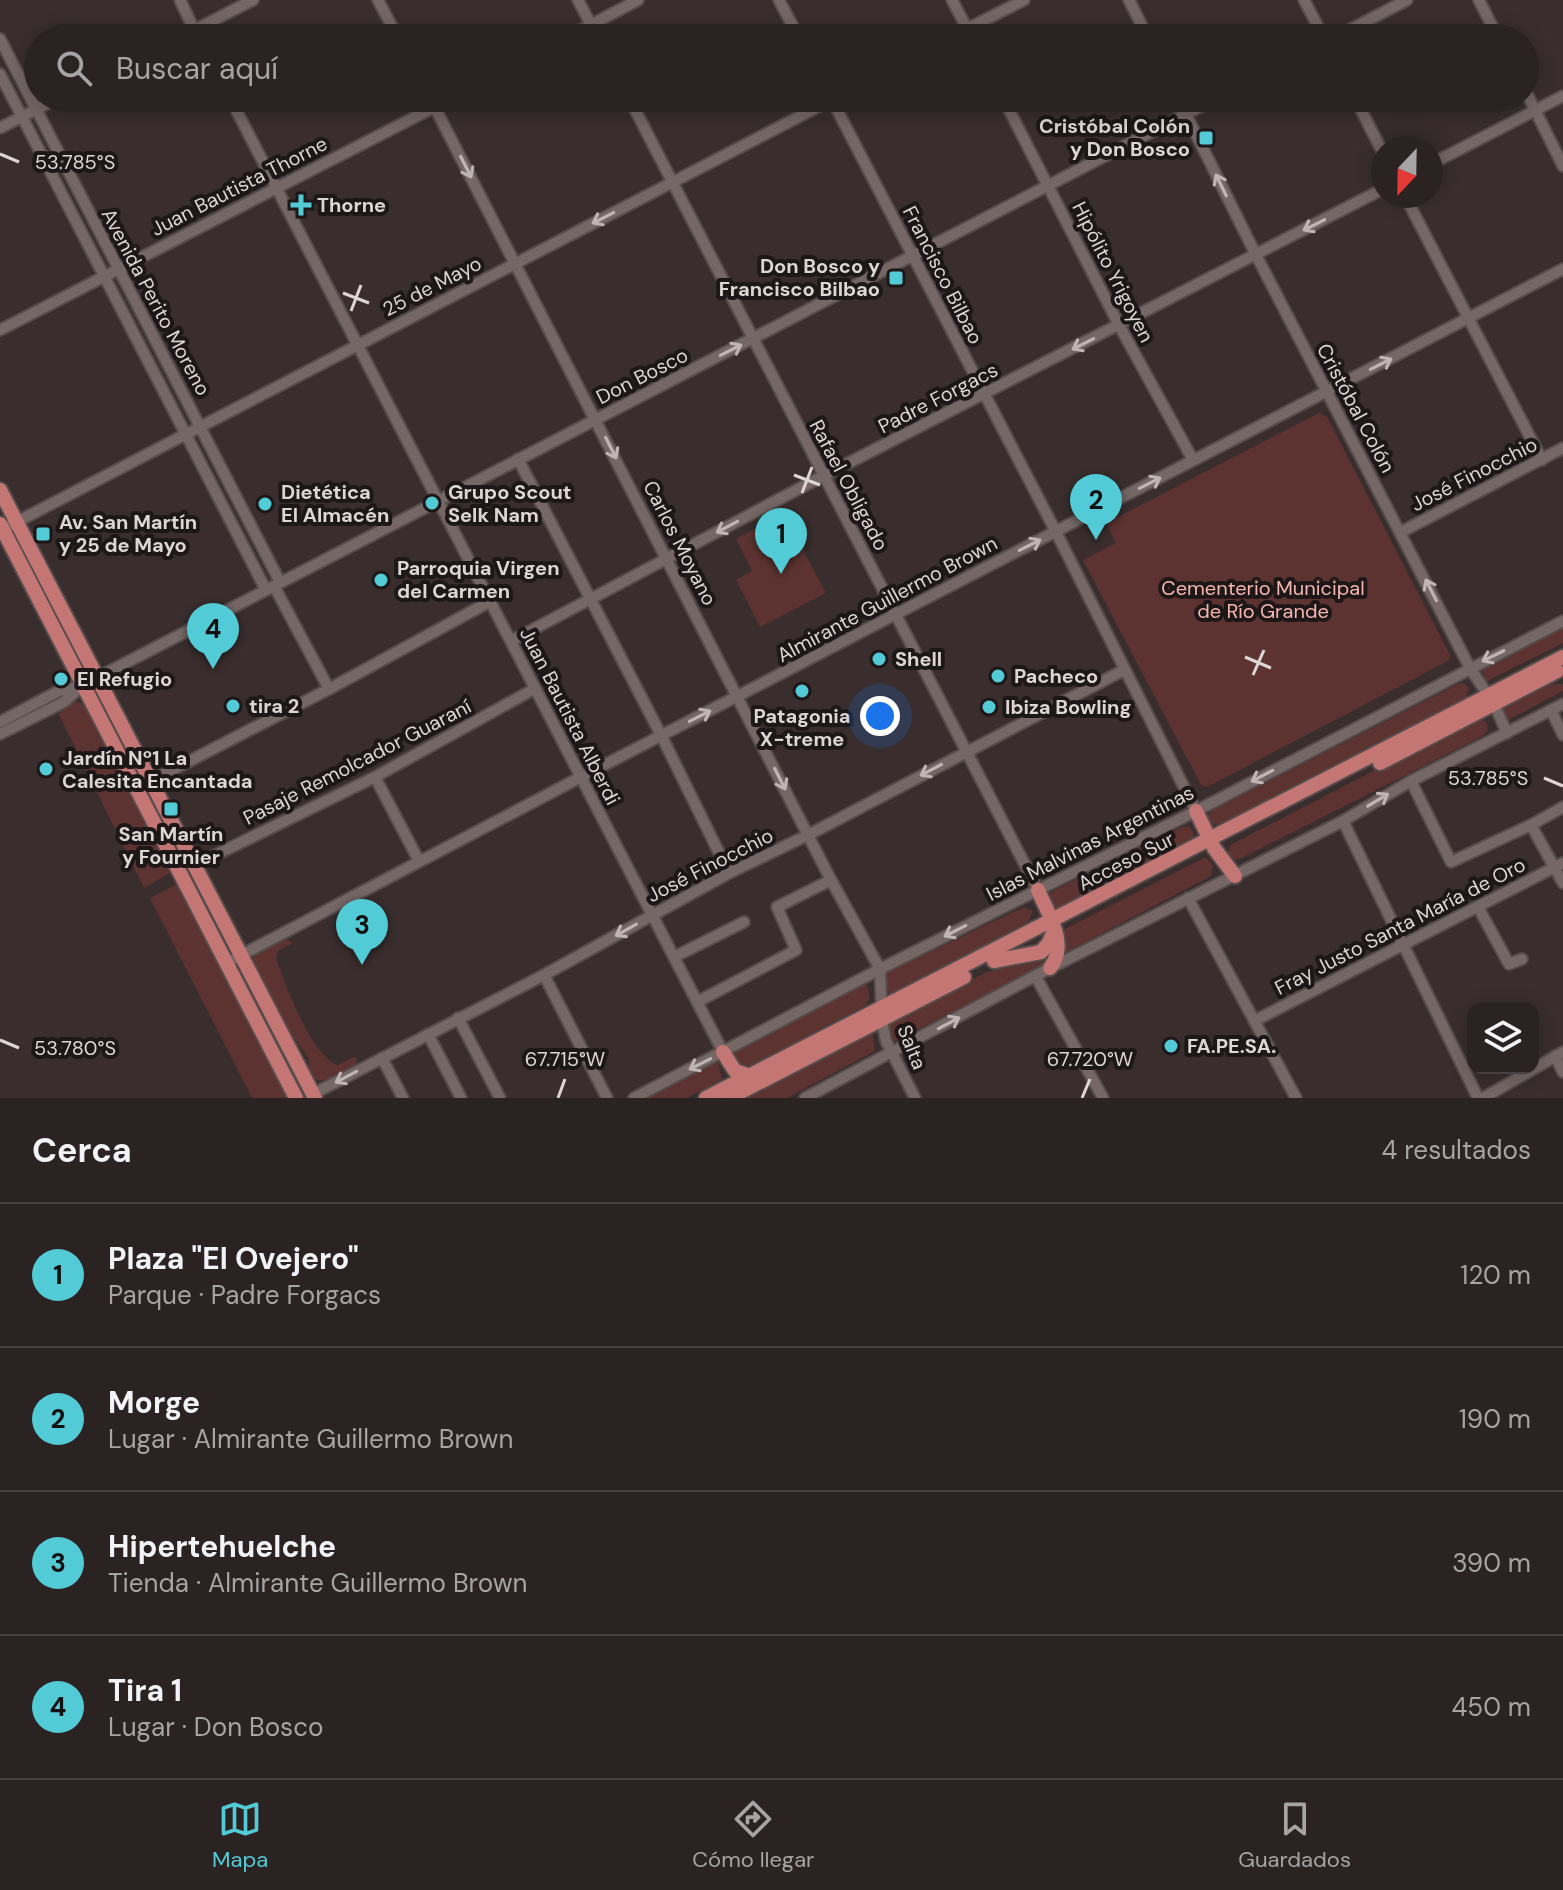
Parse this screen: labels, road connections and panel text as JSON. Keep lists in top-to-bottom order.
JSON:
{
  "streets": {
    "main road": ["Acceso Sur"],
    "street": [
      "Juan Bautista Thorne",
      "Hipólito Yrigoyen",
      "Francisco Bilbao",
      "25 de Mayo",
      "Avenida Perito Moreno",
      "Don Bosco",
      "Padre Forgacs",
      "Cristóbal Colón",
      "José Finocchio",
      "Rafael Obligado",
      "Carlos Moyano",
      "Almirante Guillermo Brown",
      "Juan Bautista Alberdi",
      "Pasaje Remolcador Guaraní",
      "Islas Malvinas Argentinas",
      "Fray Justo Santa María de Oro",
      "Salta"
    ]
  },
  "crossings": [
    ["Juan Bautista Thorne", "Avenida Perito Moreno"],
    ["Juan Bautista Thorne", "Juan Bautista Alberdi"],
    ["Hipólito Yrigoyen", "Don Bosco"],
    ["Hipólito Yrigoyen", "Padre Forgacs"],
    ["Hipólito Yrigoyen", "Almirante Guillermo Brown"],
    ["Francisco Bilbao", "Don Bosco"],
    ["Francisco Bilbao", "Padre Forgacs"],
    ["Francisco Bilbao", "José Finocchio"],
    ["Francisco Bilbao", "Almirante Guillermo Brown"],
    ["Francisco Bilbao", "Islas Malvinas Argentinas"],
    ["25 de Mayo", "Avenida Perito Moreno"],
    ["25 de Mayo", "Rafael Obligado"],
    ["25 de Mayo", "Carlos Moyano"],
    ["25 de Mayo", "Juan Bautista Alberdi"],
    ["Avenida Perito Moreno", "Don Bosco"],
    ["Don Bosco", "Cristóbal Colón"],
    ["Don Bosco", "Rafael Obligado"],
    ["Don Bosco", "Carlos Moyano"],
    ["Don Bosco", "Juan Bautista Alberdi"],
    ["Padre Forgacs", "Cristóbal Colón"],
    ["Padre Forgacs", "Rafael Obligado"],
    ["Padre Forgacs", "Carlos Moyano"],
    ["Padre Forgacs", "Juan Bautista Alberdi"],
    ["Cristóbal Colón", "José Finocchio"],
    ["Cristóbal Colón", "Almirante Guillermo Brown"],
    ["Cristóbal Colón", "Islas Malvinas Argentinas"],
    ["Cristóbal Colón", "Acceso Sur"],
    ["José Finocchio", "Rafael Obligado"],
    ["José Finocchio", "Carlos Moyano"],
    ["José Finocchio", "Juan Bautista Alberdi"],
    ["Rafael Obligado", "Almirante Guillermo Brown"],
    ["Rafael Obligado", "Islas Malvinas Argentinas"],
    ["Carlos Moyano", "Almirante Guillermo Brown"],
    ["Carlos Moyano", "Islas Malvinas Argentinas"],
    ["Carlos Moyano", "Acceso Sur"],
    ["Carlos Moyano", "Salta"],
    ["Almirante Guillermo Brown", "Juan Bautista Alberdi"],
    ["Juan Bautista Alberdi", "Pasaje Remolcador Guaraní"],
    ["Juan Bautista Alberdi", "Islas Malvinas Argentinas"],
    ["Acceso Sur", "Salta"]
  ],
  "one_way": ["Padre Forgacs", "Cristóbal Colón", "Almirante Guillermo Brown"],
  "parks": ["Cementerio Municipal de Río Grande"],
  "places": {
    "transit": [
      "Cristóbal Colón y Don Bosco",
      "Don Bosco y Francisco Bilbao",
      "Av. San Martín y 25 de Mayo",
      "San Martín y Fournier"
    ],
    "health": ["Thorne"],
    "other": [
      "Grupo Scout Selk Nam",
      "Dietética El Almacén",
      "Parroquia Virgen del Carmen",
      "Shell",
      "Pacheco",
      "El Refugio",
      "Patagonia X-treme",
      "tira 2",
      "Ibiza Bowling",
      "Jardín Nº1 La Calesita Encantada",
      "FA.PE.SA."
    ]
  },
  "north": "bottom",
  "page": {
    "search": "Buscar aquí",
    "pins": [
      "2",
      "1",
      "4",
      "3"
    ],
    "heading": ["Cerca", "4 resultados"],
    "list": [
      {
        "mark": "1",
        "name": "Plaza \"El Ovejero\"",
        "note": "Parque · Padre Forgacs",
        "value": "120 m"
      },
      {
        "mark": "2",
        "name": "Morge",
        "note": "Lugar · Almirante Guillermo Brown",
        "value": "190 m"
      },
      {
        "mark": "3",
        "name": "Hipertehuelche",
        "note": "Tienda · Almirante Guillermo Brown",
        "value": "390 m"
      },
      {
        "mark": "4",
        "name": "Tira 1",
        "note": "Lugar · Don Bosco",
        "value": "450 m"
      }
    ],
    "nav": ["Mapa", "Cómo llegar", "Guardados"]
  },
  "coordinates": [
    "53.785°S",
    "53.780°S",
    "67.715°W",
    "67.720°W"
  ]
}
